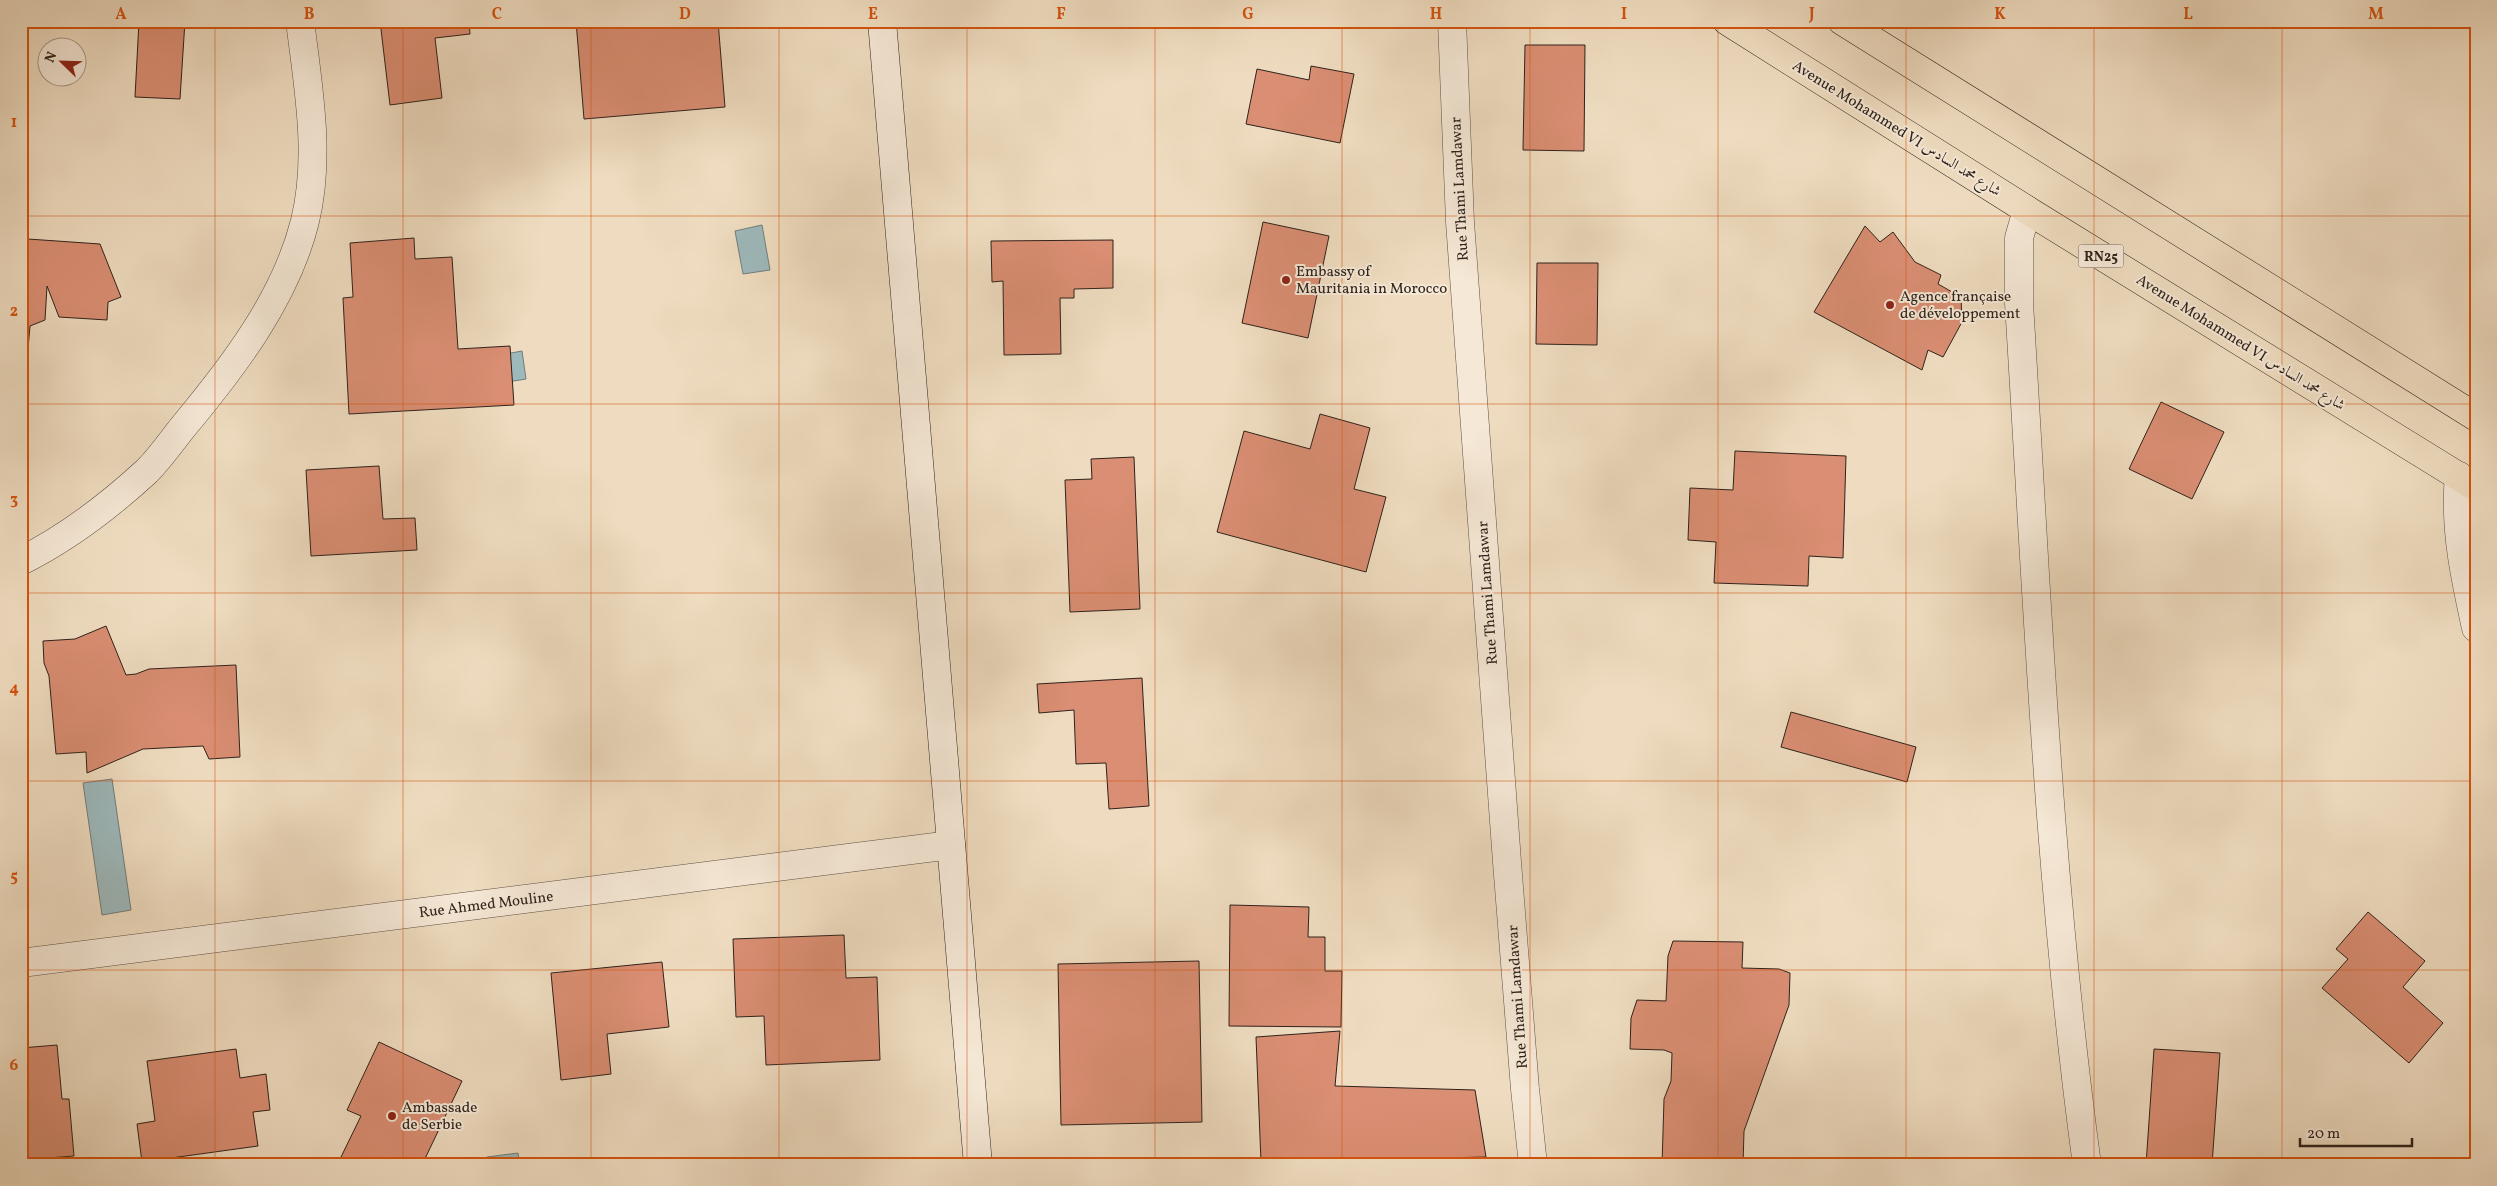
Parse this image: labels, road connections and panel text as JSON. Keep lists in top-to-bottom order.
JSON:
{
  "streets": {
    "main road": ["Avenue Mohammed VI شارع محمد السادس", "RN25"],
    "street": ["Rue Thami Lamdawar", "Rue Ahmed Mouline"]
  },
  "places": ["Embassy of Mauritania in Morocco", "Agence française de développement", "Ambassade de Serbie"],
  "scale_bar": "20 m",
  "north": "top left",
  "grid": {
    "columns": [
      "A",
      "B",
      "C",
      "D",
      "E",
      "F",
      "G",
      "H",
      "I",
      "J",
      "K",
      "L",
      "M"
    ],
    "rows": [
      "1",
      "2",
      "3",
      "4",
      "5",
      "6"
    ]
  }
}
